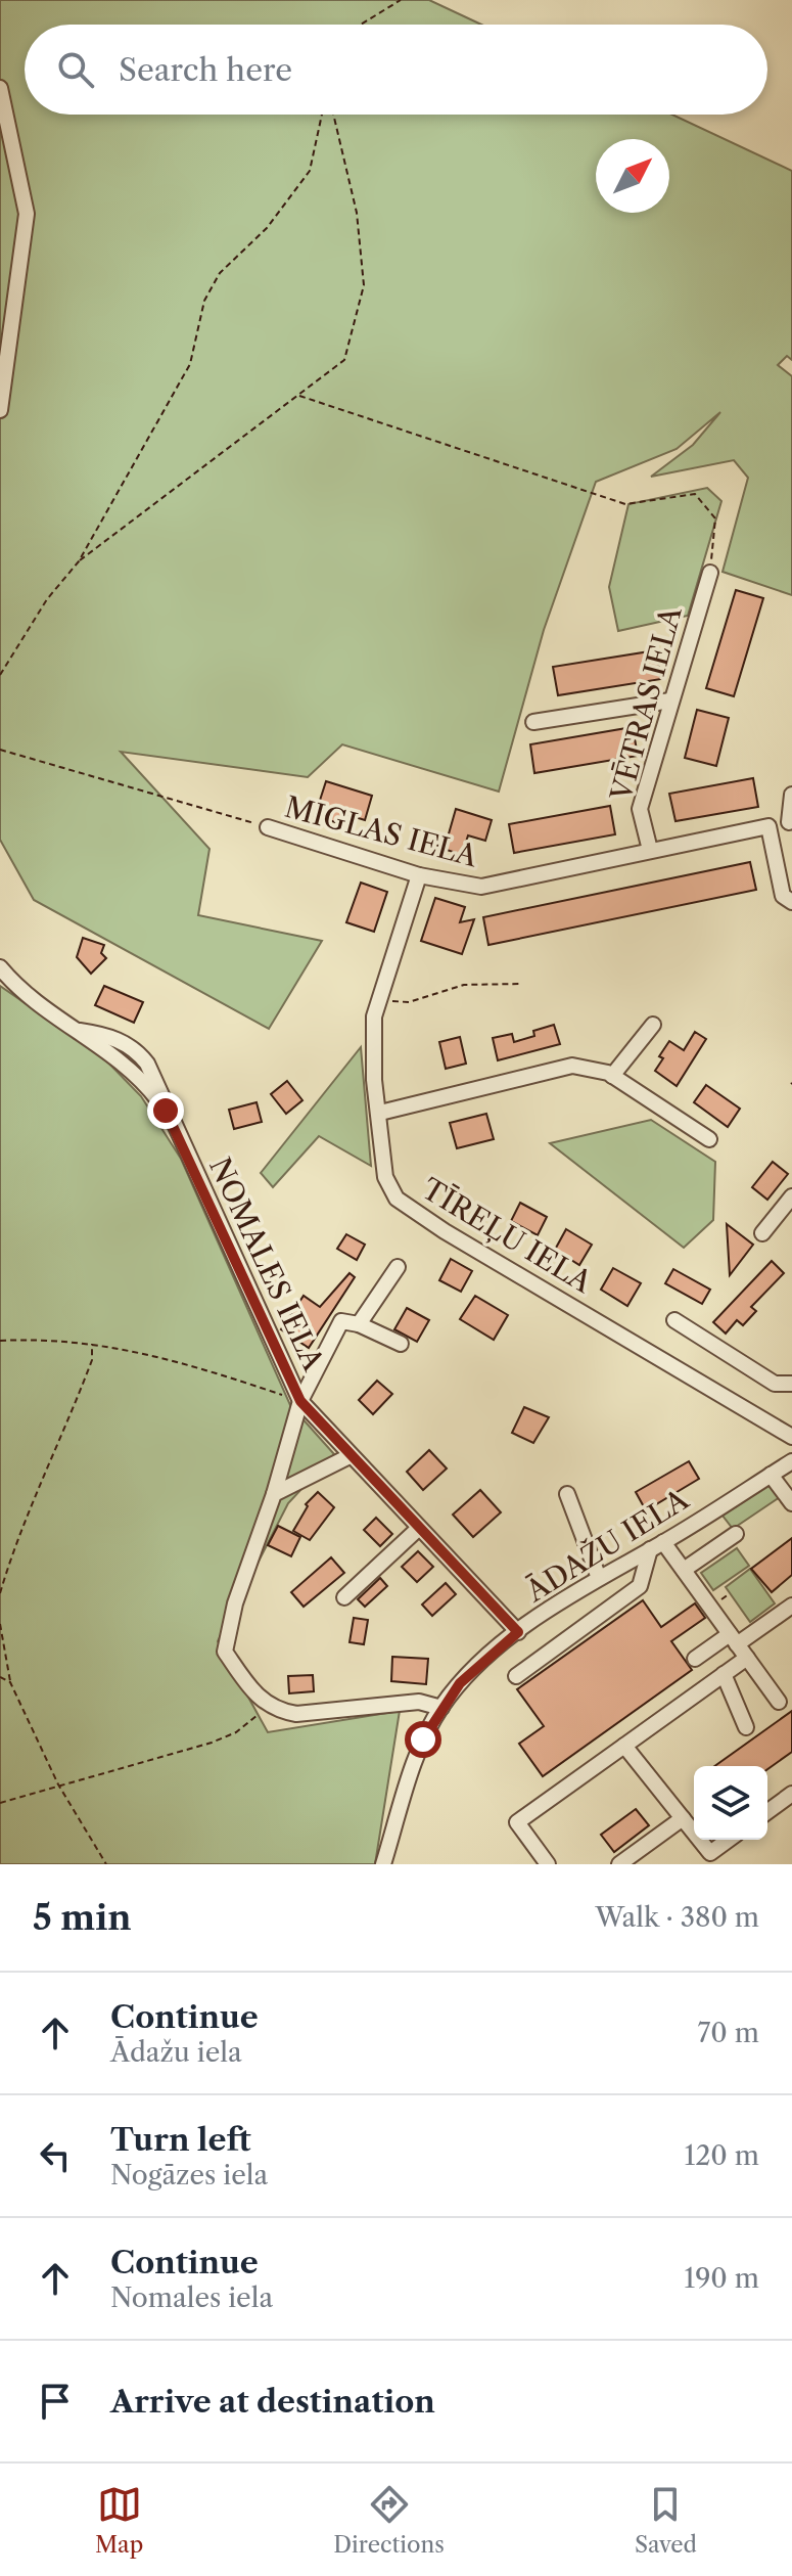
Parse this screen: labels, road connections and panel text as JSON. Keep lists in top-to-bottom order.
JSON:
{
  "streets": {
    "street": [
      "VĒTRAS IELA",
      "MIGLAS IELA",
      "TĪREĻU IELA",
      "NOMALES IELA",
      "ĀDAŽU IELA"
    ]
  },
  "crossings": [
    ["VĒTRAS IELA", "MIGLAS IELA"],
    ["MIGLAS IELA", "TĪREĻU IELA"],
    ["NOMALES IELA", "ĀDAŽU IELA"]
  ],
  "north": "top right",
  "page": {
    "search": "Search here",
    "heading": ["5 min", "Walk · 380 m"],
    "list": [
      ["Continue", "Ādažu iela", "70 m"],
      ["Turn left", "Nogāzes iela", "120 m"],
      ["Continue", "Nomales iela", "190 m"],
      "Arrive at destination"
    ],
    "nav": ["Map", "Directions", "Saved"]
  }
}
